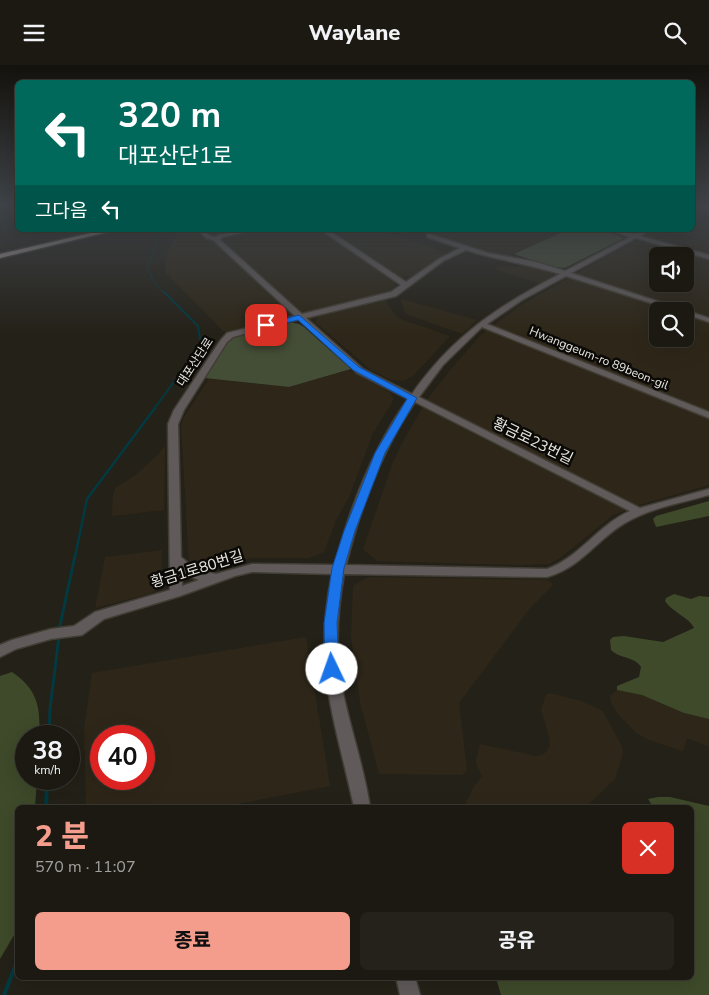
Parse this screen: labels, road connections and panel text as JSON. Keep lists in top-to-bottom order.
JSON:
{
  "streets": {
    "street": [
      "Hwanggeum-ro 89beon-gil",
      "대포산단로",
      "황금로23번길",
      "황금1로80번길"
    ]
  },
  "crossings": [
    ["대포산단로", "황금로23번길"],
    ["대포산단로", "황금1로80번길"],
    ["황금로23번길", "황금1로80번길"]
  ],
  "page": {
    "header": "Waylane",
    "turn": ["320 m", "대포산단1로"],
    "then": "그다음",
    "speed": "38 km/h",
    "limit": "40",
    "heading": ["2 분", "570 m · 11:07"],
    "buttons": ["종료", "공유"]
  }
}
